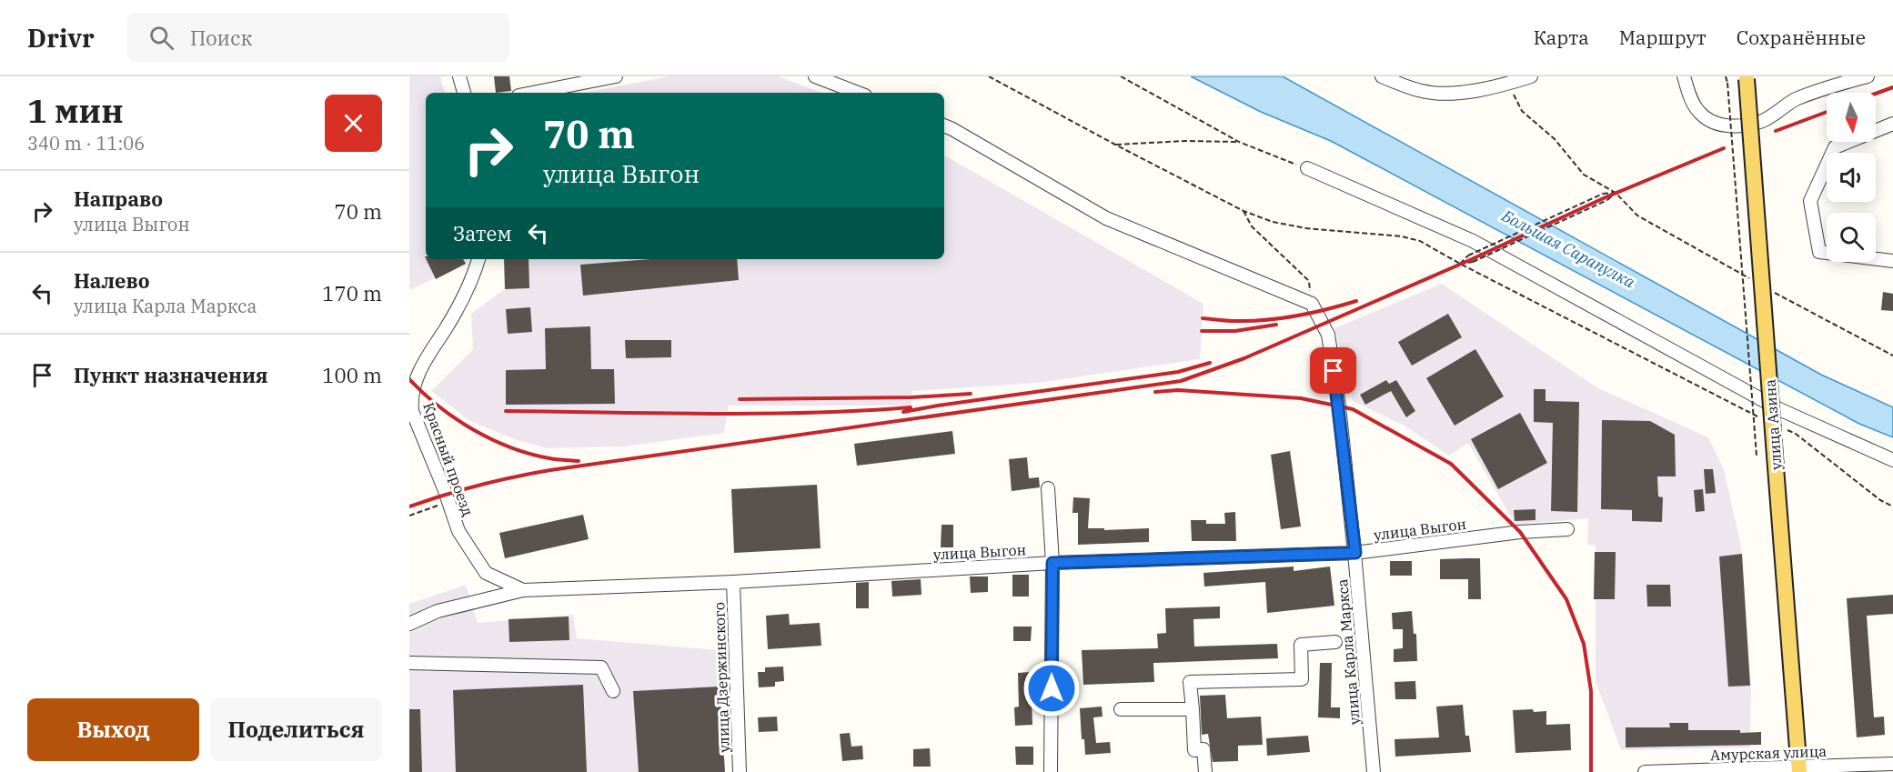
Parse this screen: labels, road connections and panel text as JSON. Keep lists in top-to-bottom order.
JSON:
{
  "streets": {
    "main road": ["улица Азина"],
    "street": [
      "Красный проезд",
      "улица Выгон",
      "улица Карла Маркса",
      "улица Дзержинского",
      "Амурская улица"
    ]
  },
  "crossings": [
    ["улица Азина", "Амурская улица"],
    ["Красный проезд", "улица Выгон"],
    ["улица Выгон", "улица Карла Маркса"],
    ["улица Выгон", "улица Дзержинского"]
  ],
  "water": ["Большая Сарапулка"],
  "north": "bottom",
  "page": {
    "header": "Drivr",
    "search": "Поиск",
    "nav": ["Карта", "Маршрут", "Сохранённые"],
    "heading": ["1 мин", "340 m · 11:06"],
    "turn": ["70 m", "улица Выгон"],
    "list": [
      {
        "name": "Направо",
        "note": "улица Выгон",
        "value": "70 m"
      },
      {
        "name": "Налево",
        "note": "улица Карла Маркса",
        "value": "170 m"
      },
      {
        "name": "Пункт назначения",
        "value": "100 m"
      }
    ],
    "then": "Затем",
    "buttons": ["Выход", "Поделиться"]
  }
}
